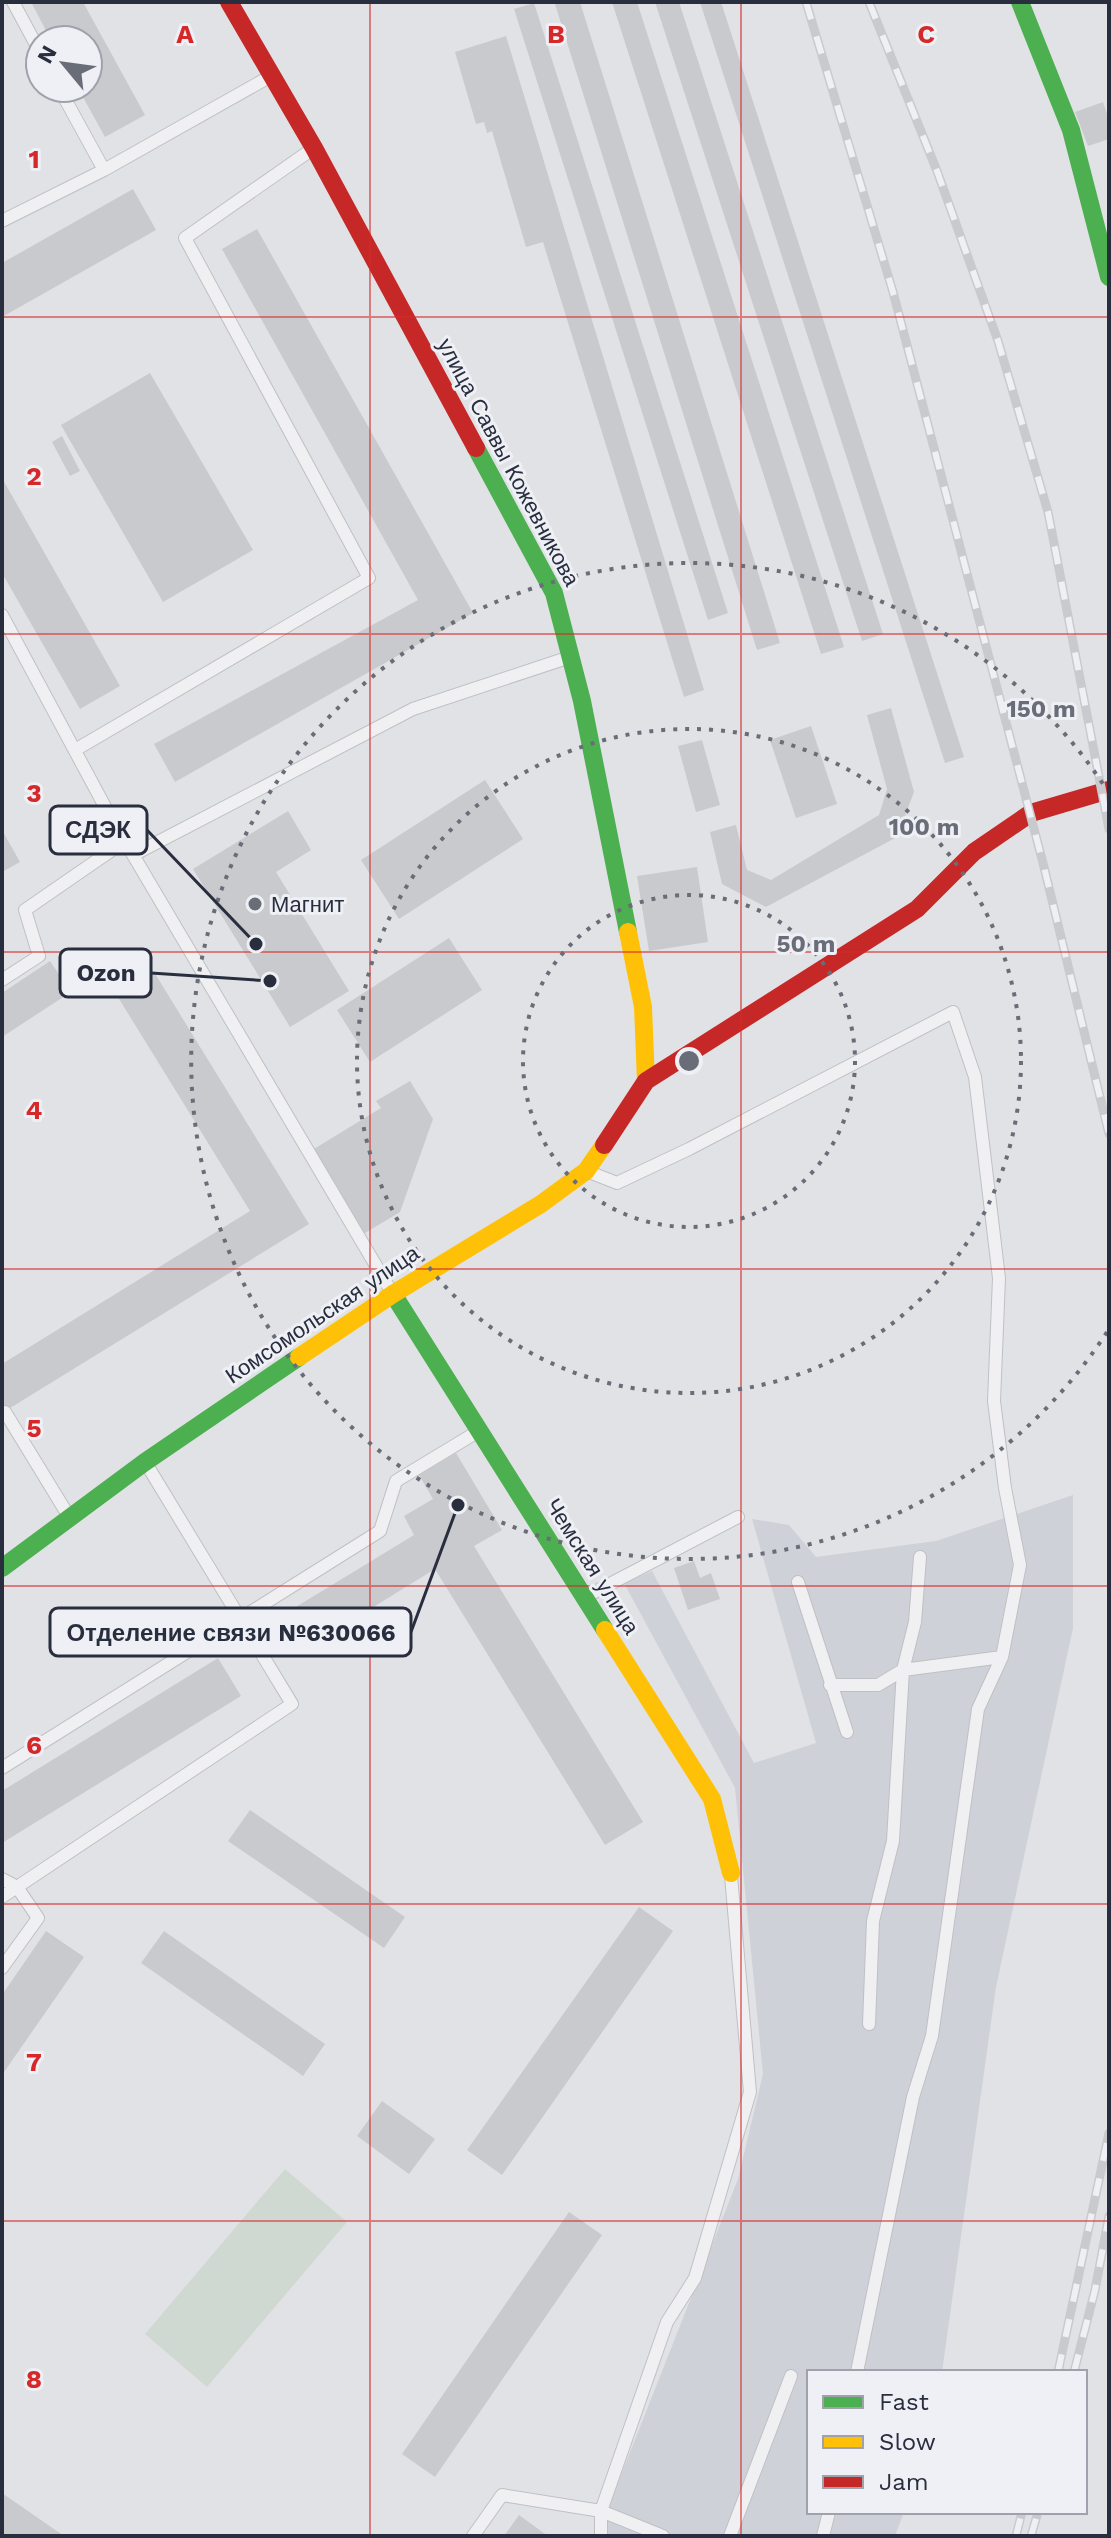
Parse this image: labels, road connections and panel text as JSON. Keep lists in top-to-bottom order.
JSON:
{
  "streets": {
    "street": ["улица Саввы Кожевникова", "Комсомольская улица", "Чемская улица"]
  },
  "crossings": [
    ["улица Саввы Кожевникова", "Комсомольская улица"],
    ["Комсомольская улица", "Чемская улица"]
  ],
  "places": [
    "Магнит",
    "СДЭК",
    "Ozon",
    "Отделение связи №630066"
  ],
  "legend": ["Fast", "Slow", "Jam"],
  "north": "top left",
  "grid": {
    "columns": ["A", "B", "C"],
    "rows": [
      "1",
      "2",
      "3",
      "4",
      "5",
      "6",
      "7",
      "8"
    ]
  },
  "rings": ["150 m", "100 m", "50 m"]
}
